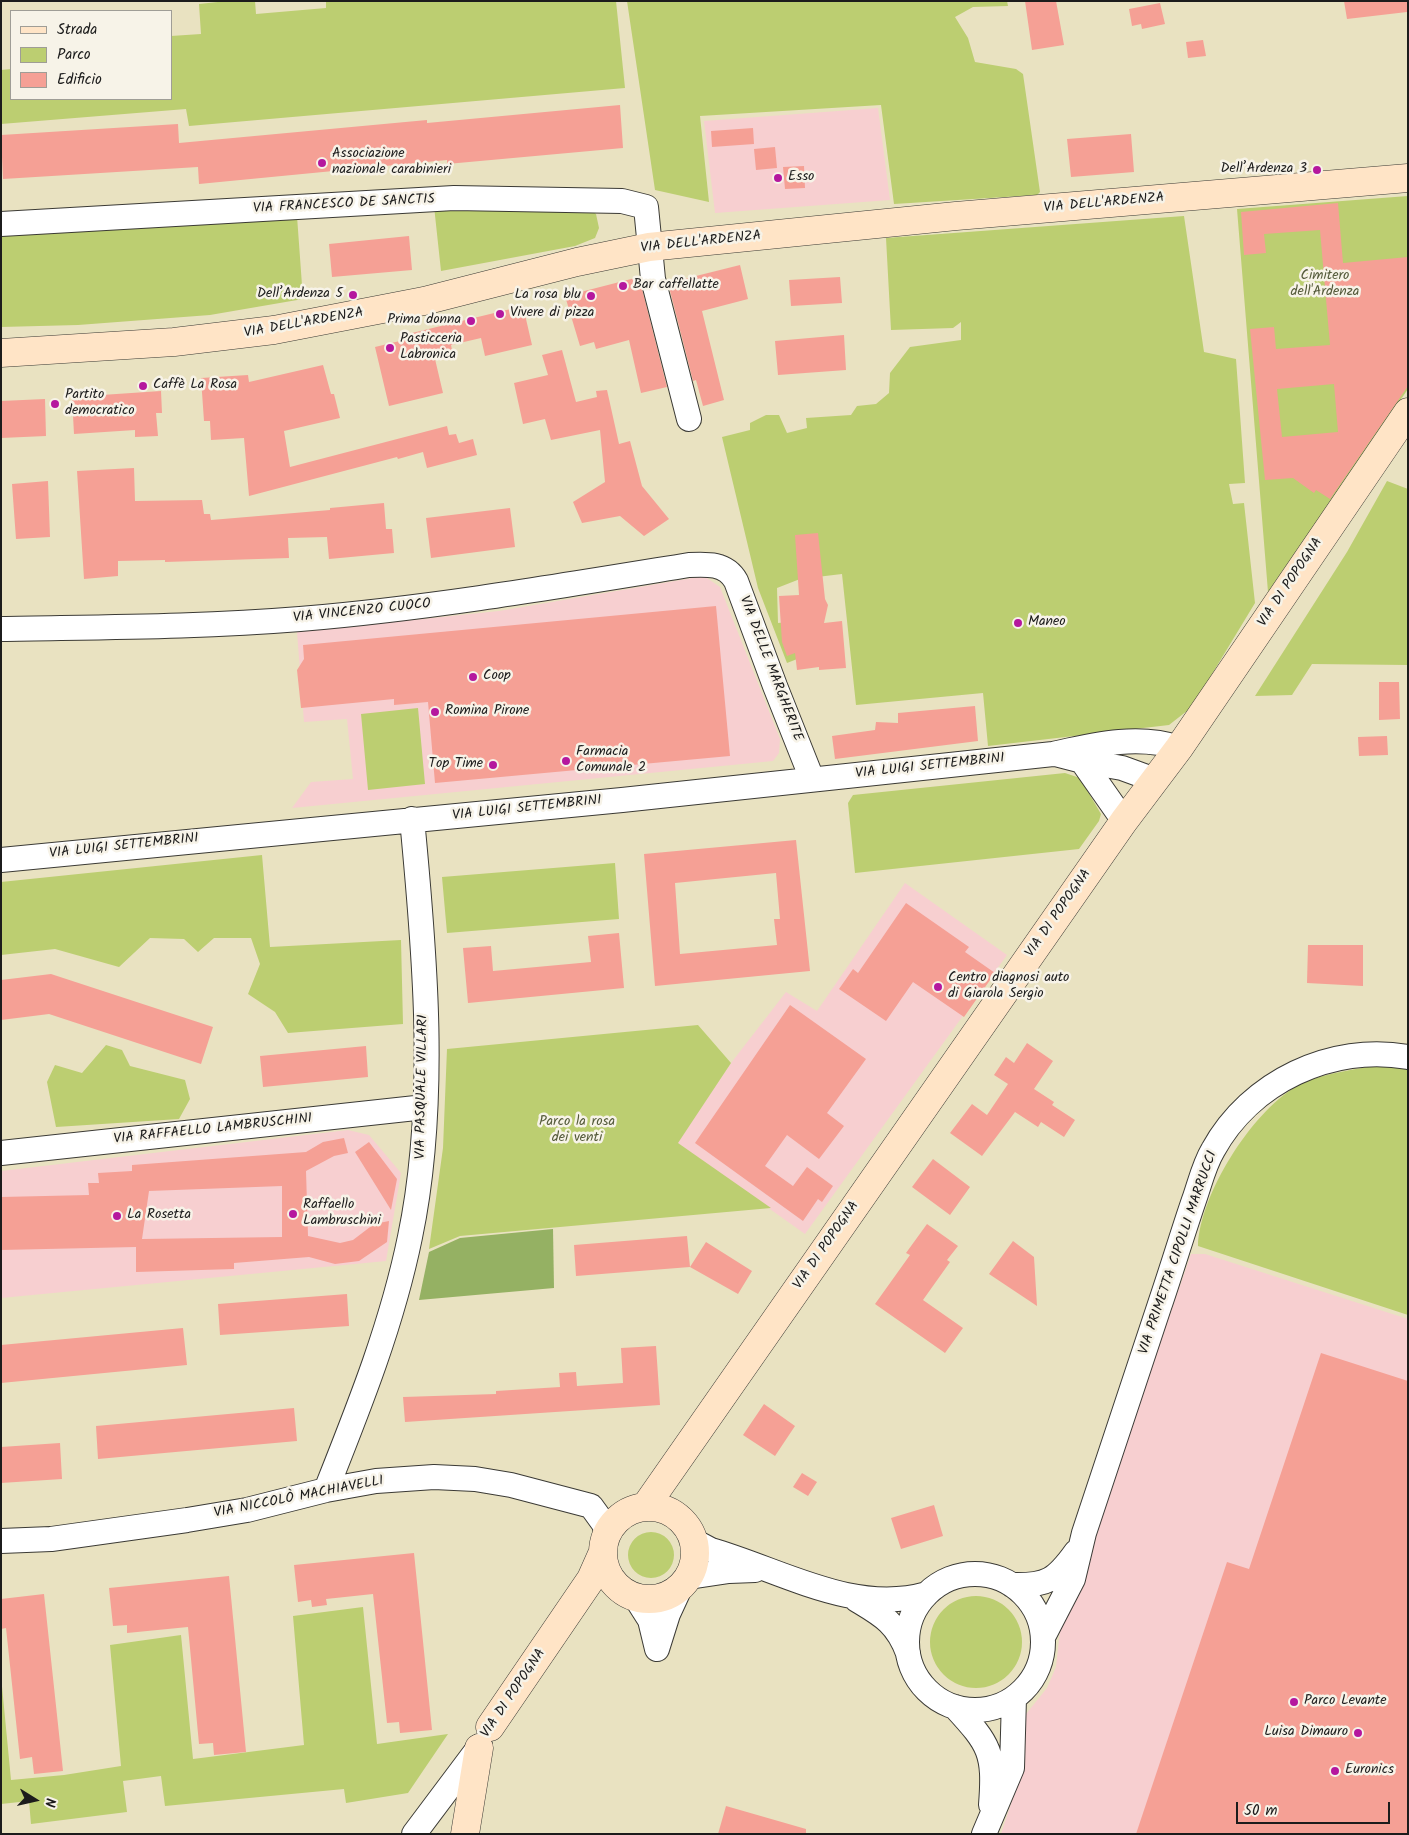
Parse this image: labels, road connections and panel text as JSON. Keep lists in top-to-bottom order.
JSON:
{
  "streets": {
    "main road": ["VIA DELL'ARDENZA", "VIA DI POPOGNA"],
    "street": [
      "VIA FRANCESCO DE SANCTIS",
      "VIA VINCENZO CUOCO",
      "VIA DELLE MARGHERITE",
      "VIA LUIGI SETTEMBRINI",
      "VIA PASQUALE VILLARI",
      "VIA RAFFAELLO LAMBRUSCHINI",
      "VIA PRIMETTA CIPOLLI MARRUCCI",
      "VIA NICCOLÒ MACHIAVELLI"
    ]
  },
  "crossings": [
    ["VIA DELL'ARDENZA", "VIA FRANCESCO DE SANCTIS"],
    ["VIA DI POPOGNA", "VIA LUIGI SETTEMBRINI"],
    ["VIA DI POPOGNA", "VIA NICCOLÒ MACHIAVELLI"],
    ["VIA VINCENZO CUOCO", "VIA DELLE MARGHERITE"],
    ["VIA DELLE MARGHERITE", "VIA LUIGI SETTEMBRINI"],
    ["VIA LUIGI SETTEMBRINI", "VIA PASQUALE VILLARI"],
    ["VIA PASQUALE VILLARI", "VIA RAFFAELLO LAMBRUSCHINI"],
    ["VIA PASQUALE VILLARI", "VIA NICCOLÒ MACHIAVELLI"]
  ],
  "parks": ["Cimitero dell'Ardenza", "Parco la rosa dei venti"],
  "places": [
    "Associazione nazionale carabinieri",
    "Dell’Ardenza 3",
    "Esso",
    "Bar caffellatte",
    "Dell’Ardenza 5",
    "La rosa blu",
    "Vivere di pizza",
    "Prima donna",
    "Pasticceria Labronica",
    "Caffè La Rosa",
    "Partito democratico",
    "Maneo",
    "Coop",
    "Romina Pirone",
    "Farmacia Comunale 2",
    "Top Time",
    "Centro diagnosi auto di Giarola Sergio",
    "Raffaello Lambruschini",
    "La Rosetta",
    "Parco Levante",
    "Luisa Dimauro",
    "Euronics"
  ],
  "legend": ["Strada", "Parco", "Edificio"],
  "scale_bar": "50 m",
  "north": "right"
}
